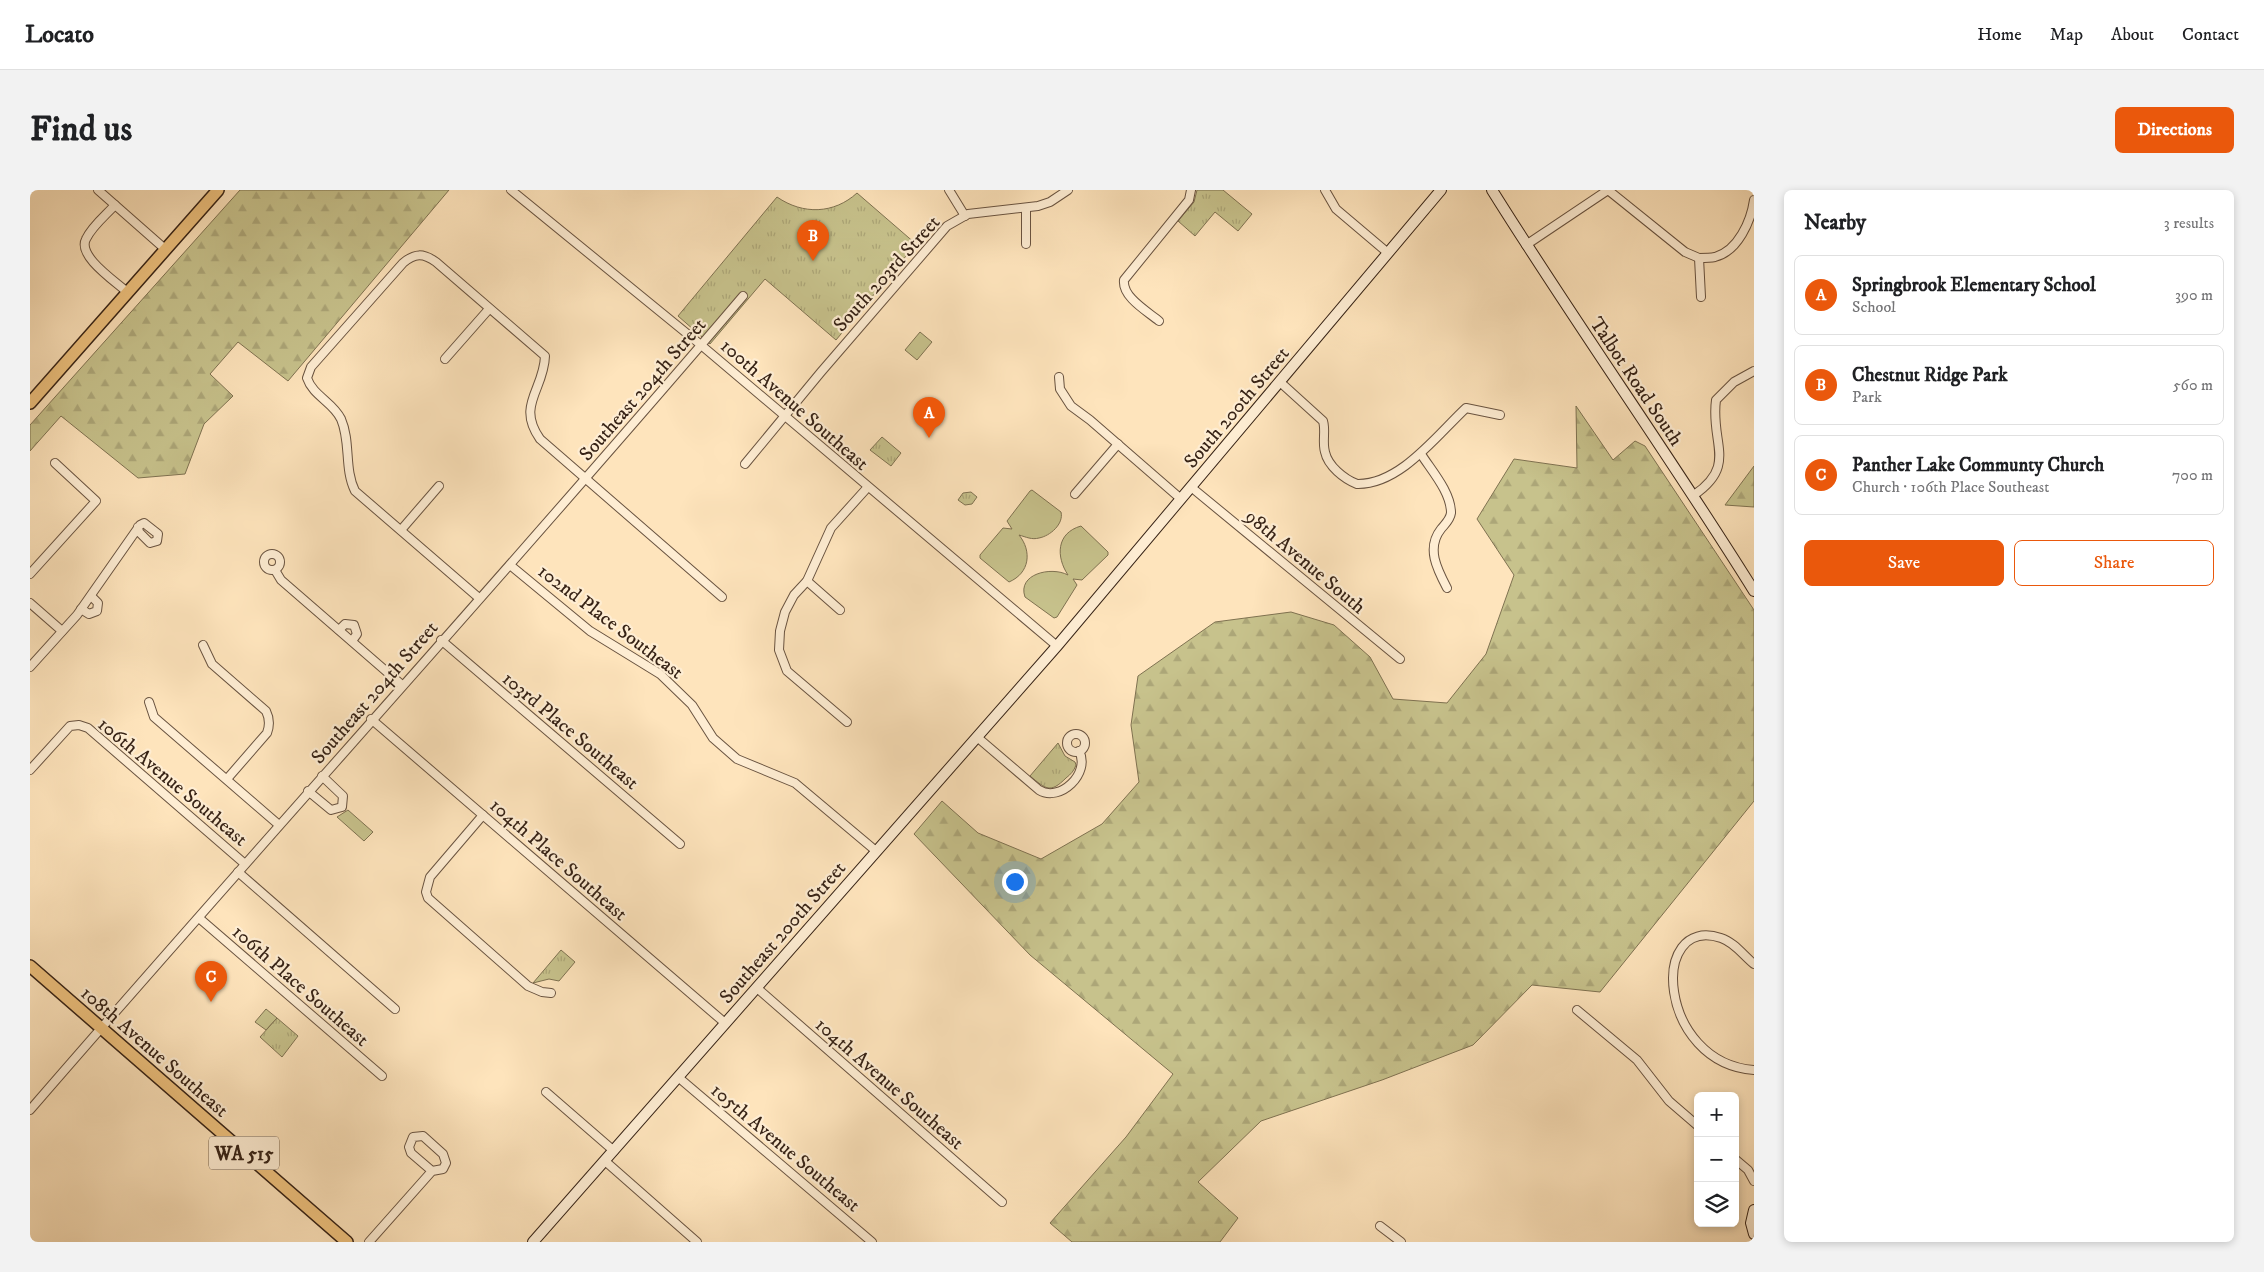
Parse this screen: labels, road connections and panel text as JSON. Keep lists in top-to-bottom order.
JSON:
{
  "streets": {
    "main road": ["108th Avenue Southeast", "WA 515"],
    "street": [
      "South 203rd Street",
      "Talbot Road South",
      "Southeast 204th Street",
      "100th Avenue Southeast",
      "South 200th Street",
      "98th Avenue South",
      "102nd Place Southeast",
      "103rd Place Southeast",
      "106th Avenue Southeast",
      "104th Place Southeast",
      "Southeast 200th Street",
      "106th Place Southeast",
      "104th Avenue Southeast",
      "105th Avenue Southeast"
    ]
  },
  "crossings": [
    ["South 203rd Street", "100th Avenue Southeast"],
    ["Southeast 204th Street", "100th Avenue Southeast"],
    ["Southeast 204th Street", "102nd Place Southeast"],
    ["Southeast 204th Street", "103rd Place Southeast"],
    ["Southeast 204th Street", "106th Avenue Southeast"],
    ["Southeast 204th Street", "104th Place Southeast"],
    ["Southeast 204th Street", "106th Place Southeast"],
    ["Southeast 204th Street", "108th Avenue Southeast"],
    ["100th Avenue Southeast", "South 200th Street"],
    ["100th Avenue Southeast", "Southeast 200th Street"],
    ["South 200th Street", "98th Avenue South"],
    ["South 200th Street", "Southeast 200th Street"],
    ["102nd Place Southeast", "Southeast 200th Street"],
    ["104th Place Southeast", "Southeast 200th Street"],
    ["Southeast 200th Street", "104th Avenue Southeast"],
    ["Southeast 200th Street", "105th Avenue Southeast"]
  ],
  "page": {
    "header": "Locato",
    "nav": [
      "Home",
      "Map",
      "About",
      "Contact"
    ],
    "buttons": [
      "Directions",
      ["Save", "Share"]
    ],
    "title": "Find us",
    "heading": ["Nearby", "3 results"],
    "pins": ["B", "A", "C"],
    "list": [
      {
        "mark": "A",
        "name": "Springbrook Elementary School",
        "note": "School",
        "value": "390 m"
      },
      {
        "mark": "B",
        "name": "Chestnut Ridge Park",
        "note": "Park",
        "value": "560 m"
      },
      {
        "mark": "C",
        "name": "Panther Lake Communty Church",
        "note": "Church · 106th Place Southeast",
        "value": "700 m"
      }
    ],
    "map_buttons": ["+", "−"]
  }
}
